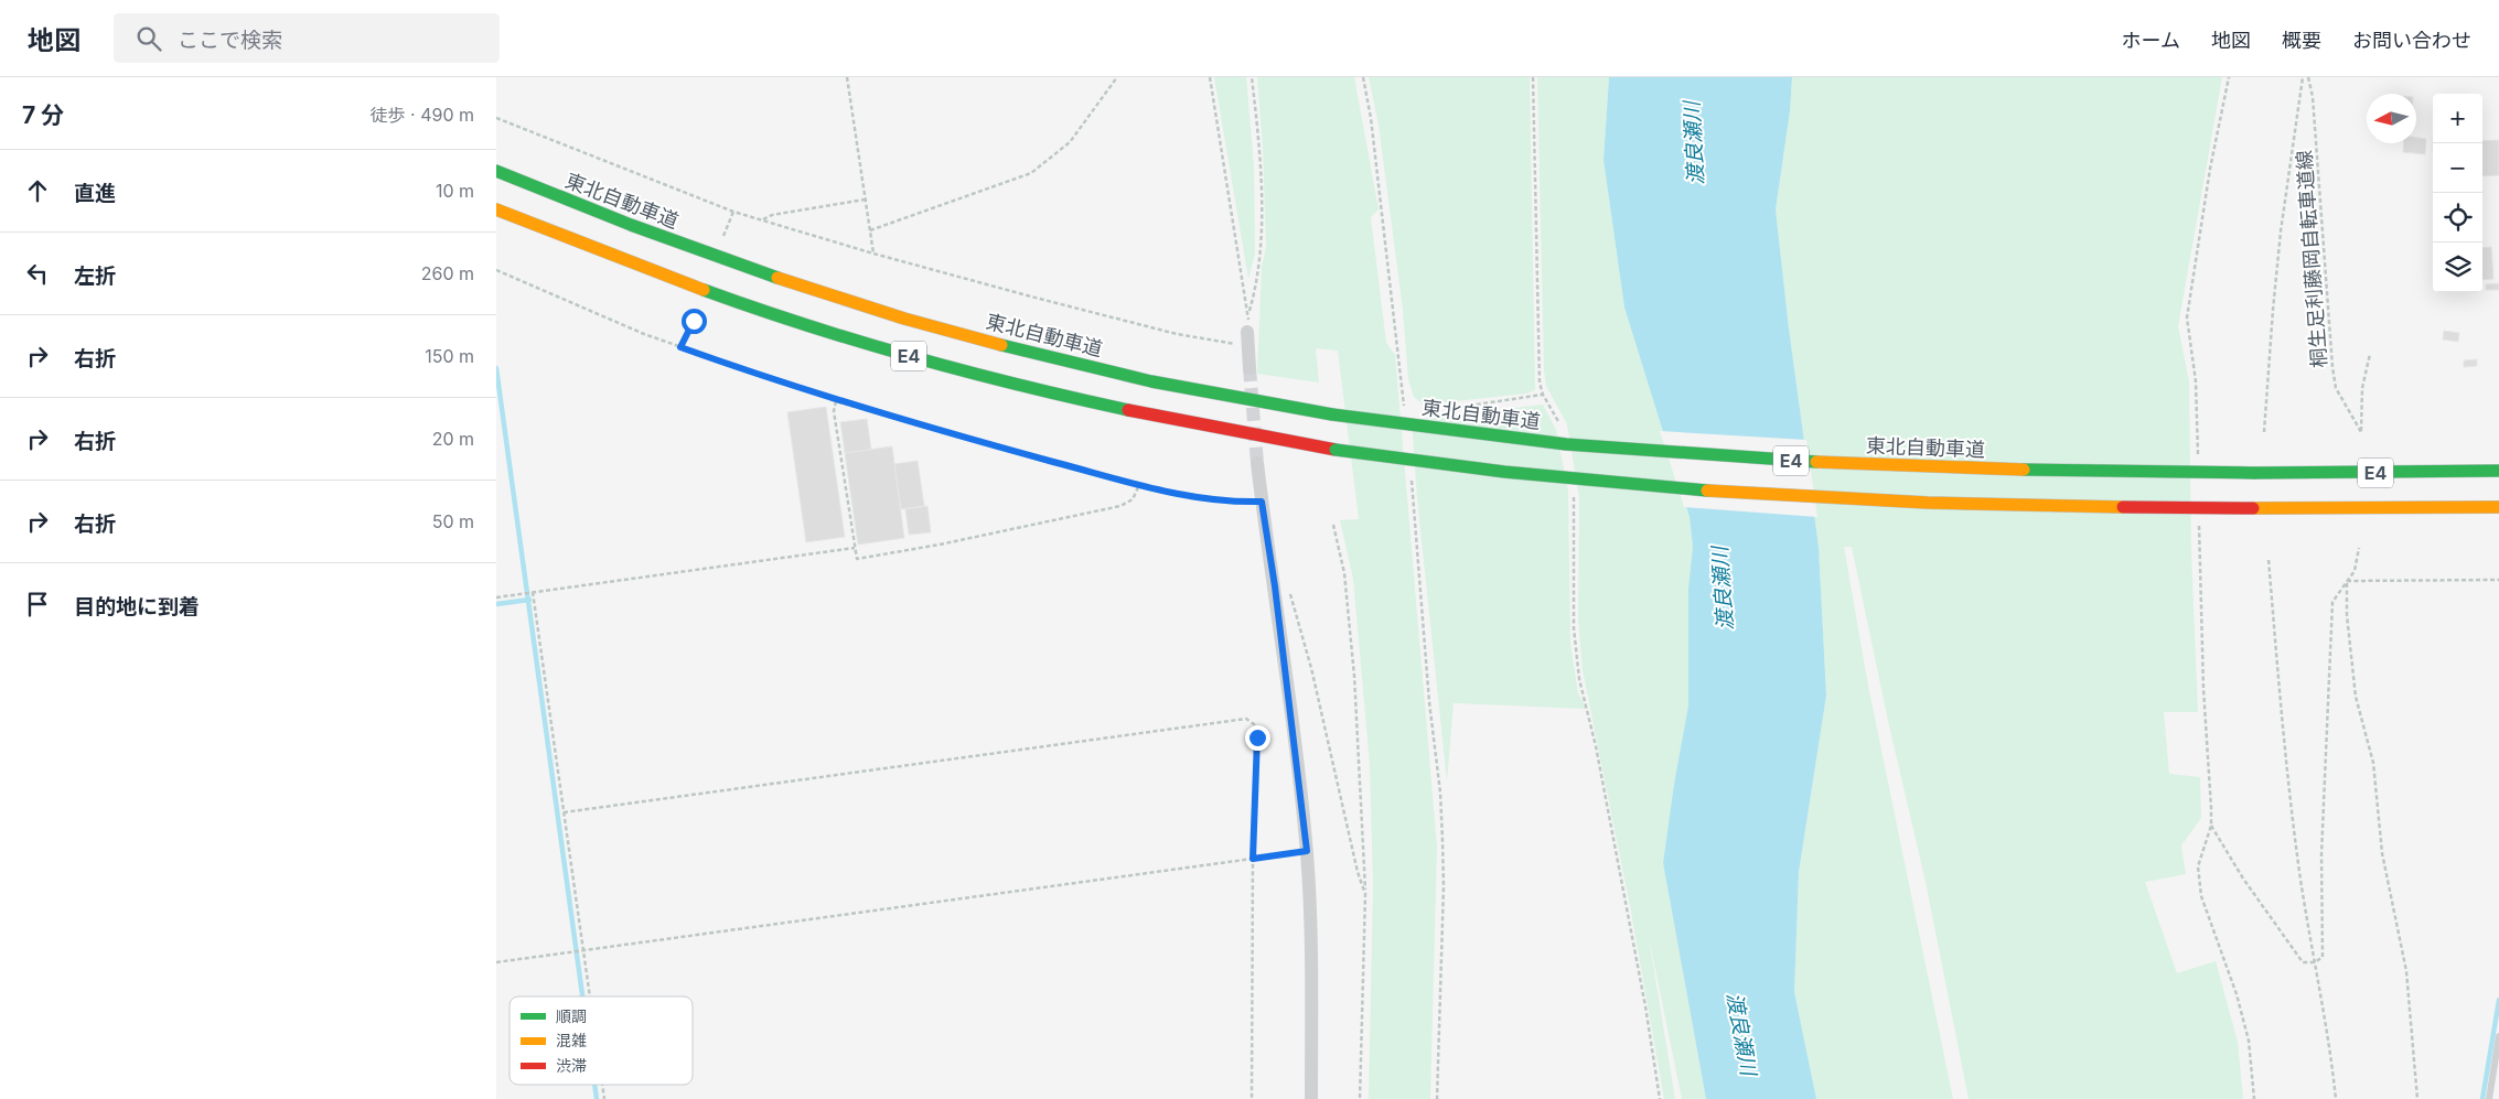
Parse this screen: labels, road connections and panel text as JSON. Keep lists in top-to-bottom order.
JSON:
{
  "streets": {
    "highway": ["東北自動車道", "E4"],
    "path": ["桐生足利藤岡自転車道線"]
  },
  "water": ["渡良瀬川"],
  "legend": ["順調", "混雑", "渋滞"],
  "north": "left",
  "page": {
    "header": "地図",
    "search": "ここで検索",
    "nav": [
      "ホーム",
      "地図",
      "概要",
      "お問い合わせ"
    ],
    "heading": ["7 分", "徒歩 · 490 m"],
    "map_buttons": ["+", "−"],
    "list": [
      ["直進", "10 m"],
      ["左折", "260 m"],
      ["右折", "150 m"],
      ["右折", "20 m"],
      ["右折", "50 m"],
      "目的地に到着"
    ]
  }
}
